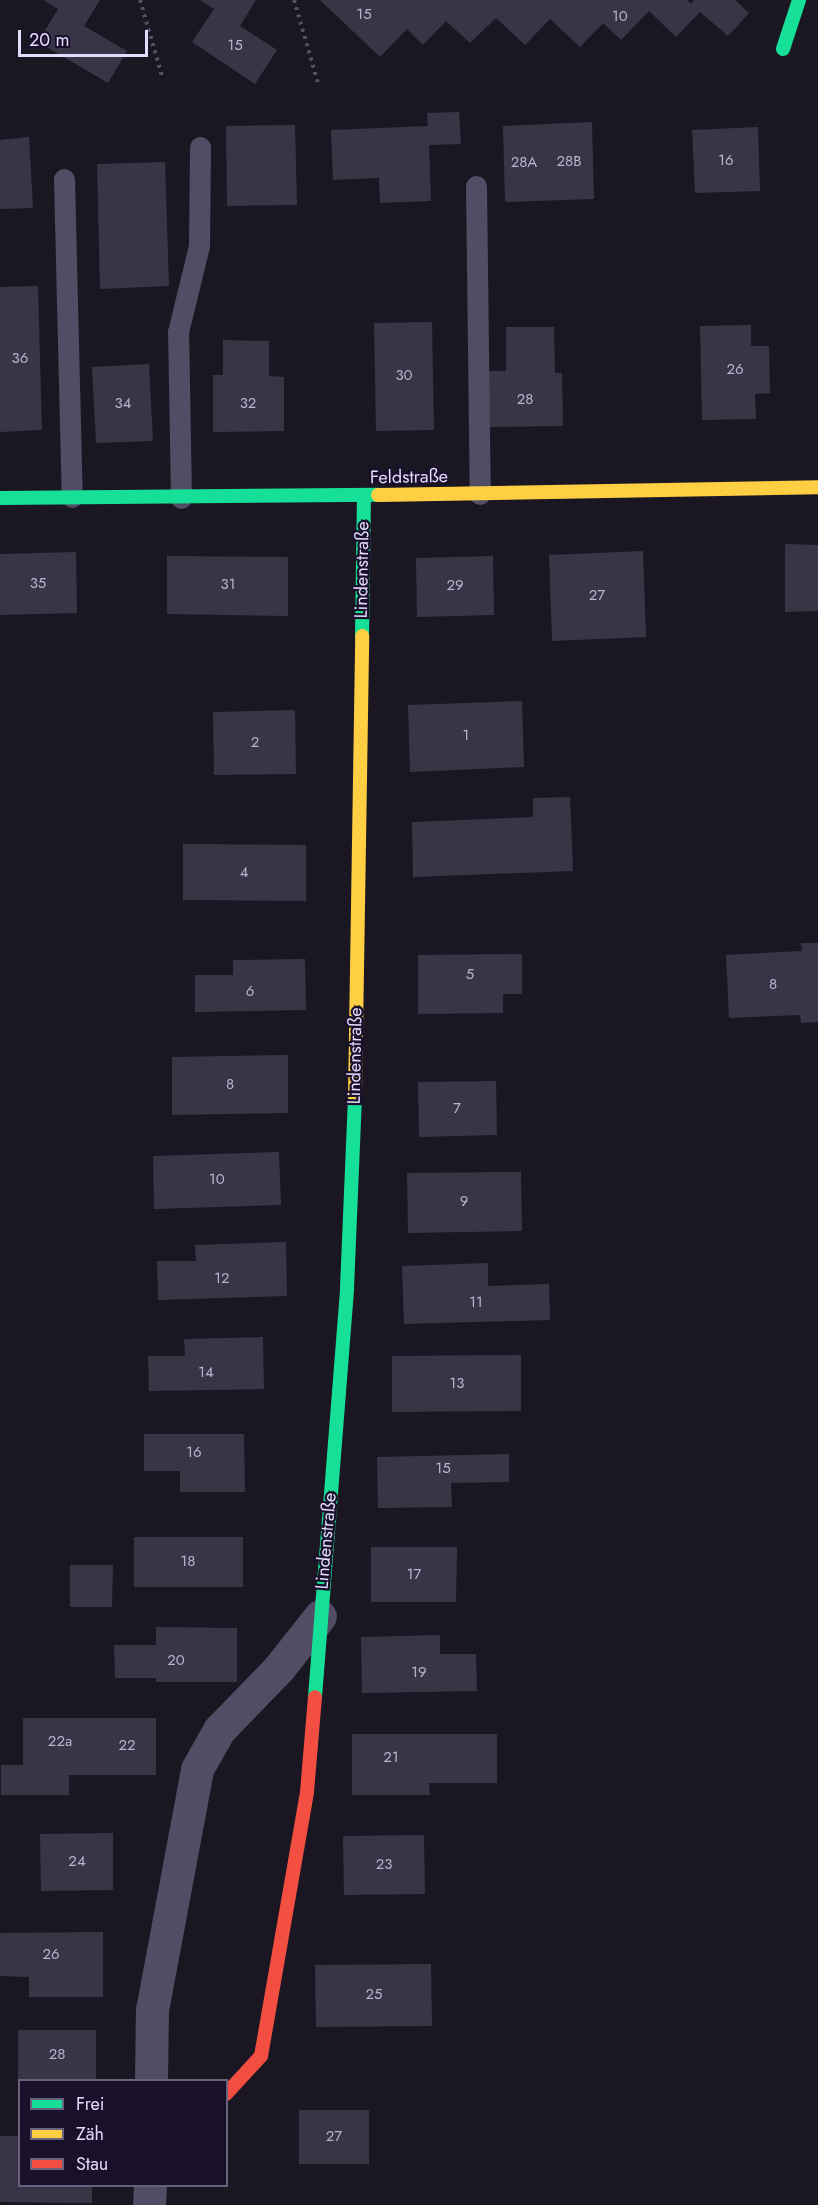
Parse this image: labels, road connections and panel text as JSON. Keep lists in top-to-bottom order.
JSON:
{
  "streets": {
    "street": ["Feldstraße", "Lindenstraße"]
  },
  "crossings": [
    ["Feldstraße", "Lindenstraße"]
  ],
  "house_numbers": [
    "15",
    "10",
    "15",
    "16",
    "28B",
    "28A",
    "36",
    "26",
    "30",
    "28",
    "34",
    "32",
    "35",
    "31",
    "29",
    "27",
    "1",
    "2",
    "4",
    "5",
    "8",
    "6",
    "8",
    "7",
    "10",
    "9",
    "12",
    "11",
    "14",
    "13",
    "16",
    "15",
    "18",
    "17",
    "20",
    "19",
    "22a",
    "22",
    "21",
    "24",
    "23",
    "26",
    "25",
    "28",
    "27"
  ],
  "legend": ["Frei", "Zäh", "Stau"],
  "scale_bar": "20 m"
}
